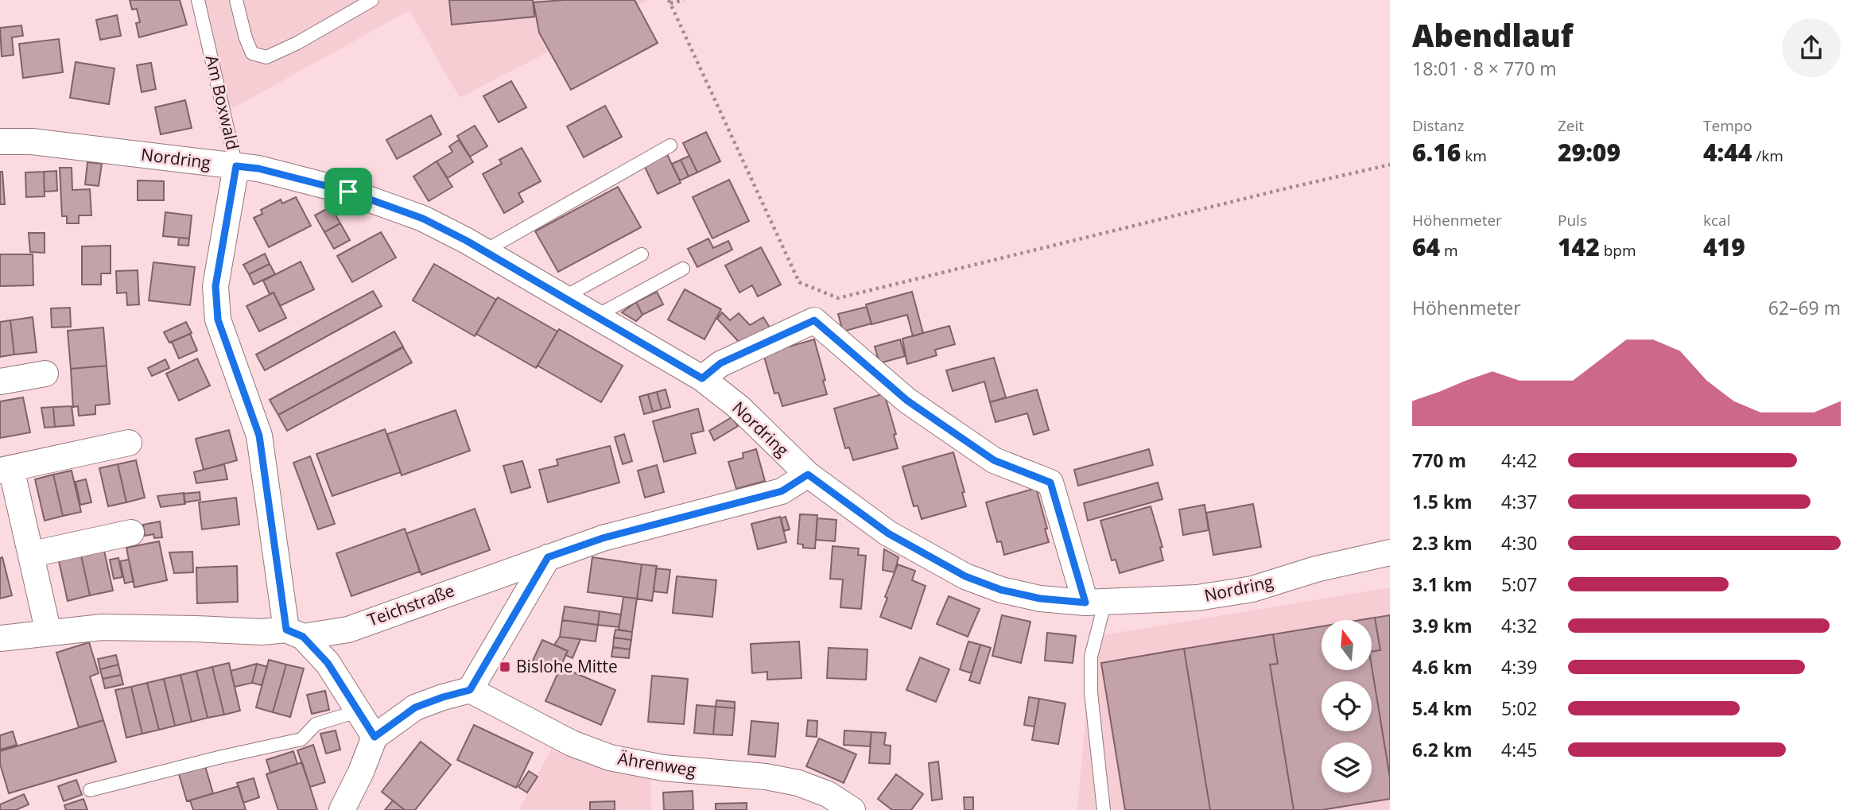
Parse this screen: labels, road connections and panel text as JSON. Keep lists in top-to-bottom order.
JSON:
{
  "streets": {
    "street": [
      "Am Boxwald",
      "Nordring",
      "Teichstraße",
      "Ährenweg"
    ]
  },
  "crossings": [
    ["Am Boxwald", "Nordring"],
    ["Am Boxwald", "Teichstraße"],
    ["Nordring", "Teichstraße"]
  ],
  "places": {
    "transit": ["Bislohe Mitte"]
  },
  "north": "top",
  "page": {
    "heading": ["Abendlauf", "18:01 · 8 × 770 m"],
    "stats": [
      ["Distanz", "6.16 km"],
      ["Zeit", "29:09"],
      ["Tempo", "4:44 /km"],
      ["Höhenmeter", "64 m"],
      ["Puls", "142 bpm"],
      ["kcal", "419"]
    ],
    "chart": ["Höhenmeter", "62–69 m"],
    "list": [
      {
        "name": "770 m",
        "note": "4:42"
      },
      {
        "name": "1.5 km",
        "note": "4:37"
      },
      {
        "name": "2.3 km",
        "note": "4:30"
      },
      {
        "name": "3.1 km",
        "note": "5:07"
      },
      {
        "name": "3.9 km",
        "note": "4:32"
      },
      {
        "name": "4.6 km",
        "note": "4:39"
      },
      {
        "name": "5.4 km",
        "note": "5:02"
      },
      {
        "name": "6.2 km",
        "note": "4:45"
      }
    ]
  }
}
